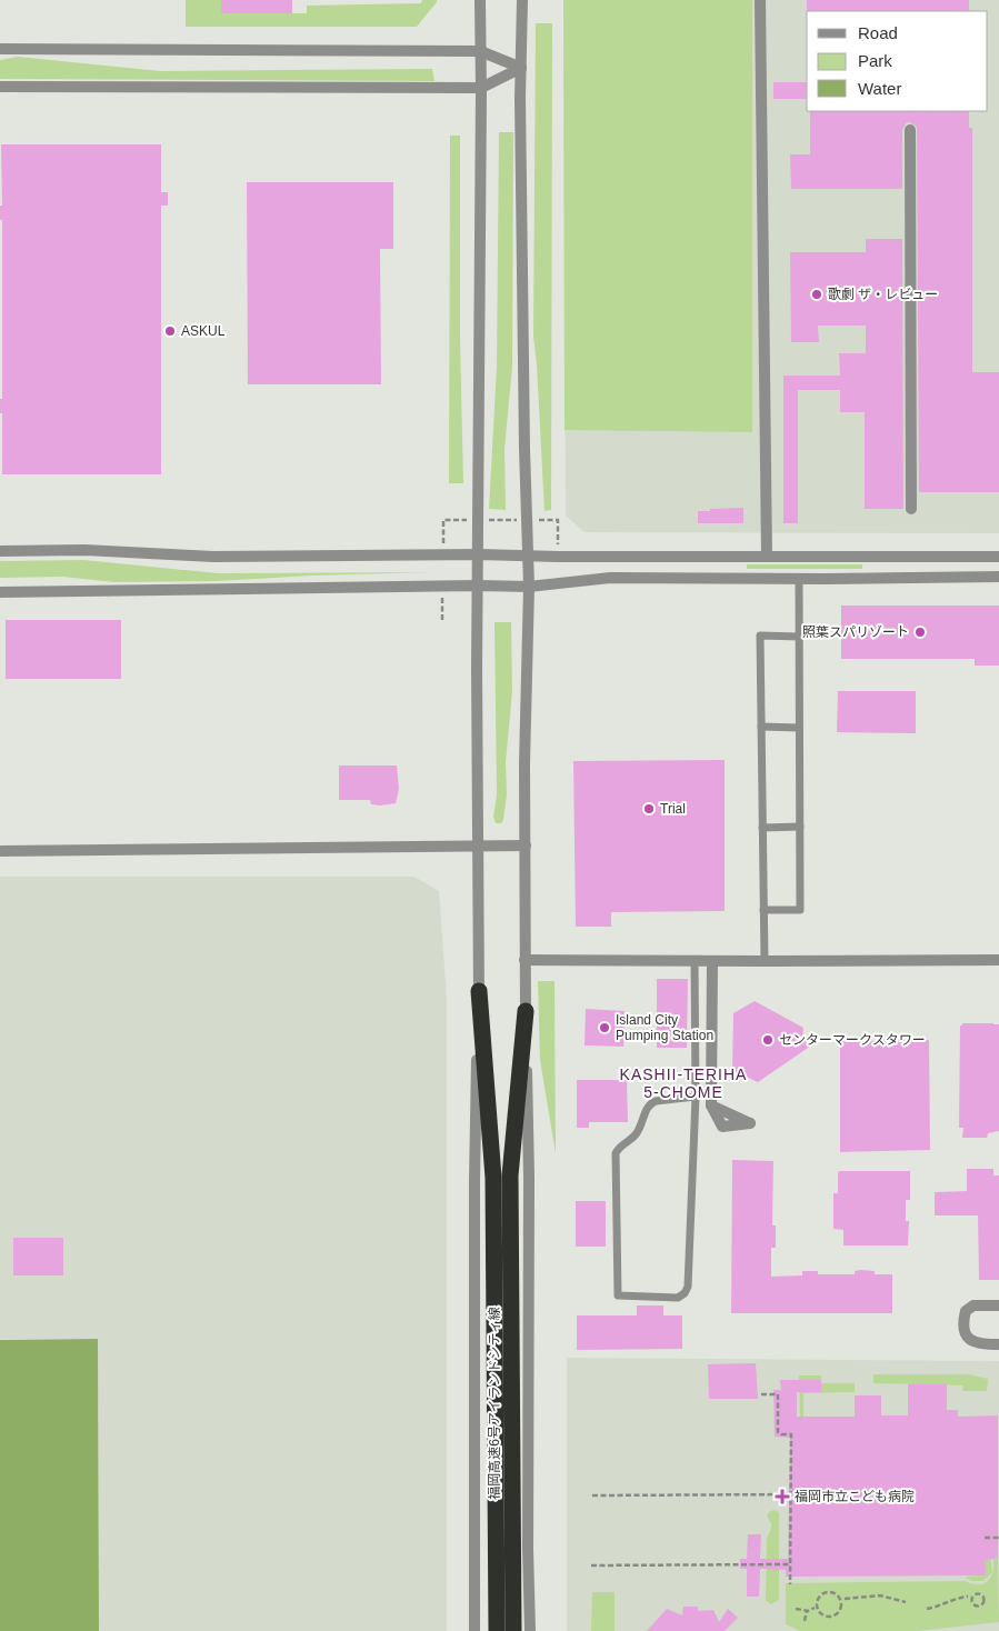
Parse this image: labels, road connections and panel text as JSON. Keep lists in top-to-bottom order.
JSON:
{
  "streets": {
    "highway": ["福岡高速6号アイランドシティ線"]
  },
  "districts": ["KASHII-TERIHA 5-CHOME"],
  "places": {
    "other": [
      "歌劇 ザ・レビュー",
      "ASKUL",
      "照葉スパリゾート",
      "Trial",
      "Island City Pumping Station",
      "センターマークスタワー"
    ],
    "health": ["福岡市立こども病院"]
  },
  "legend": ["Road", "Park", "Water"]
}
